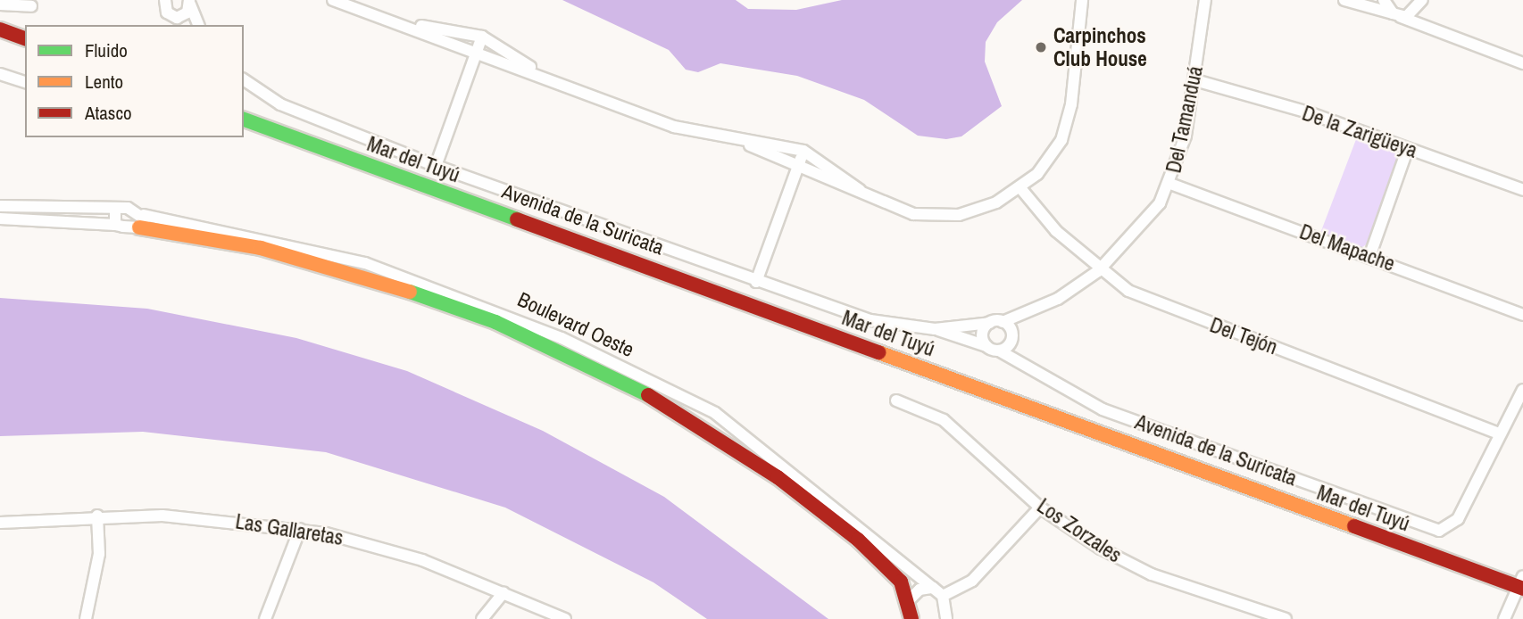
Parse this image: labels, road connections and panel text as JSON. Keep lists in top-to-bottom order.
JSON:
{
  "streets": {
    "street": [
      "Del Tamanduá",
      "De la Zarigüeya",
      "Mar del Tuyú",
      "Avenida de la Suricata",
      "Del Mapache",
      "Boulevard Oeste",
      "Del Tejón",
      "Las Gallaretas",
      "Los Zorzales"
    ]
  },
  "crossings": [
    ["Del Tamanduá", "De la Zarigüeya"],
    ["Del Tamanduá", "Avenida de la Suricata"],
    ["Del Tamanduá", "Del Mapache"],
    ["Del Tamanduá", "Del Tejón"],
    ["Avenida de la Suricata", "Del Tejón"]
  ],
  "places": ["Carpinchos Club House"],
  "legend": ["Fluido", "Lento", "Atasco"]
}
